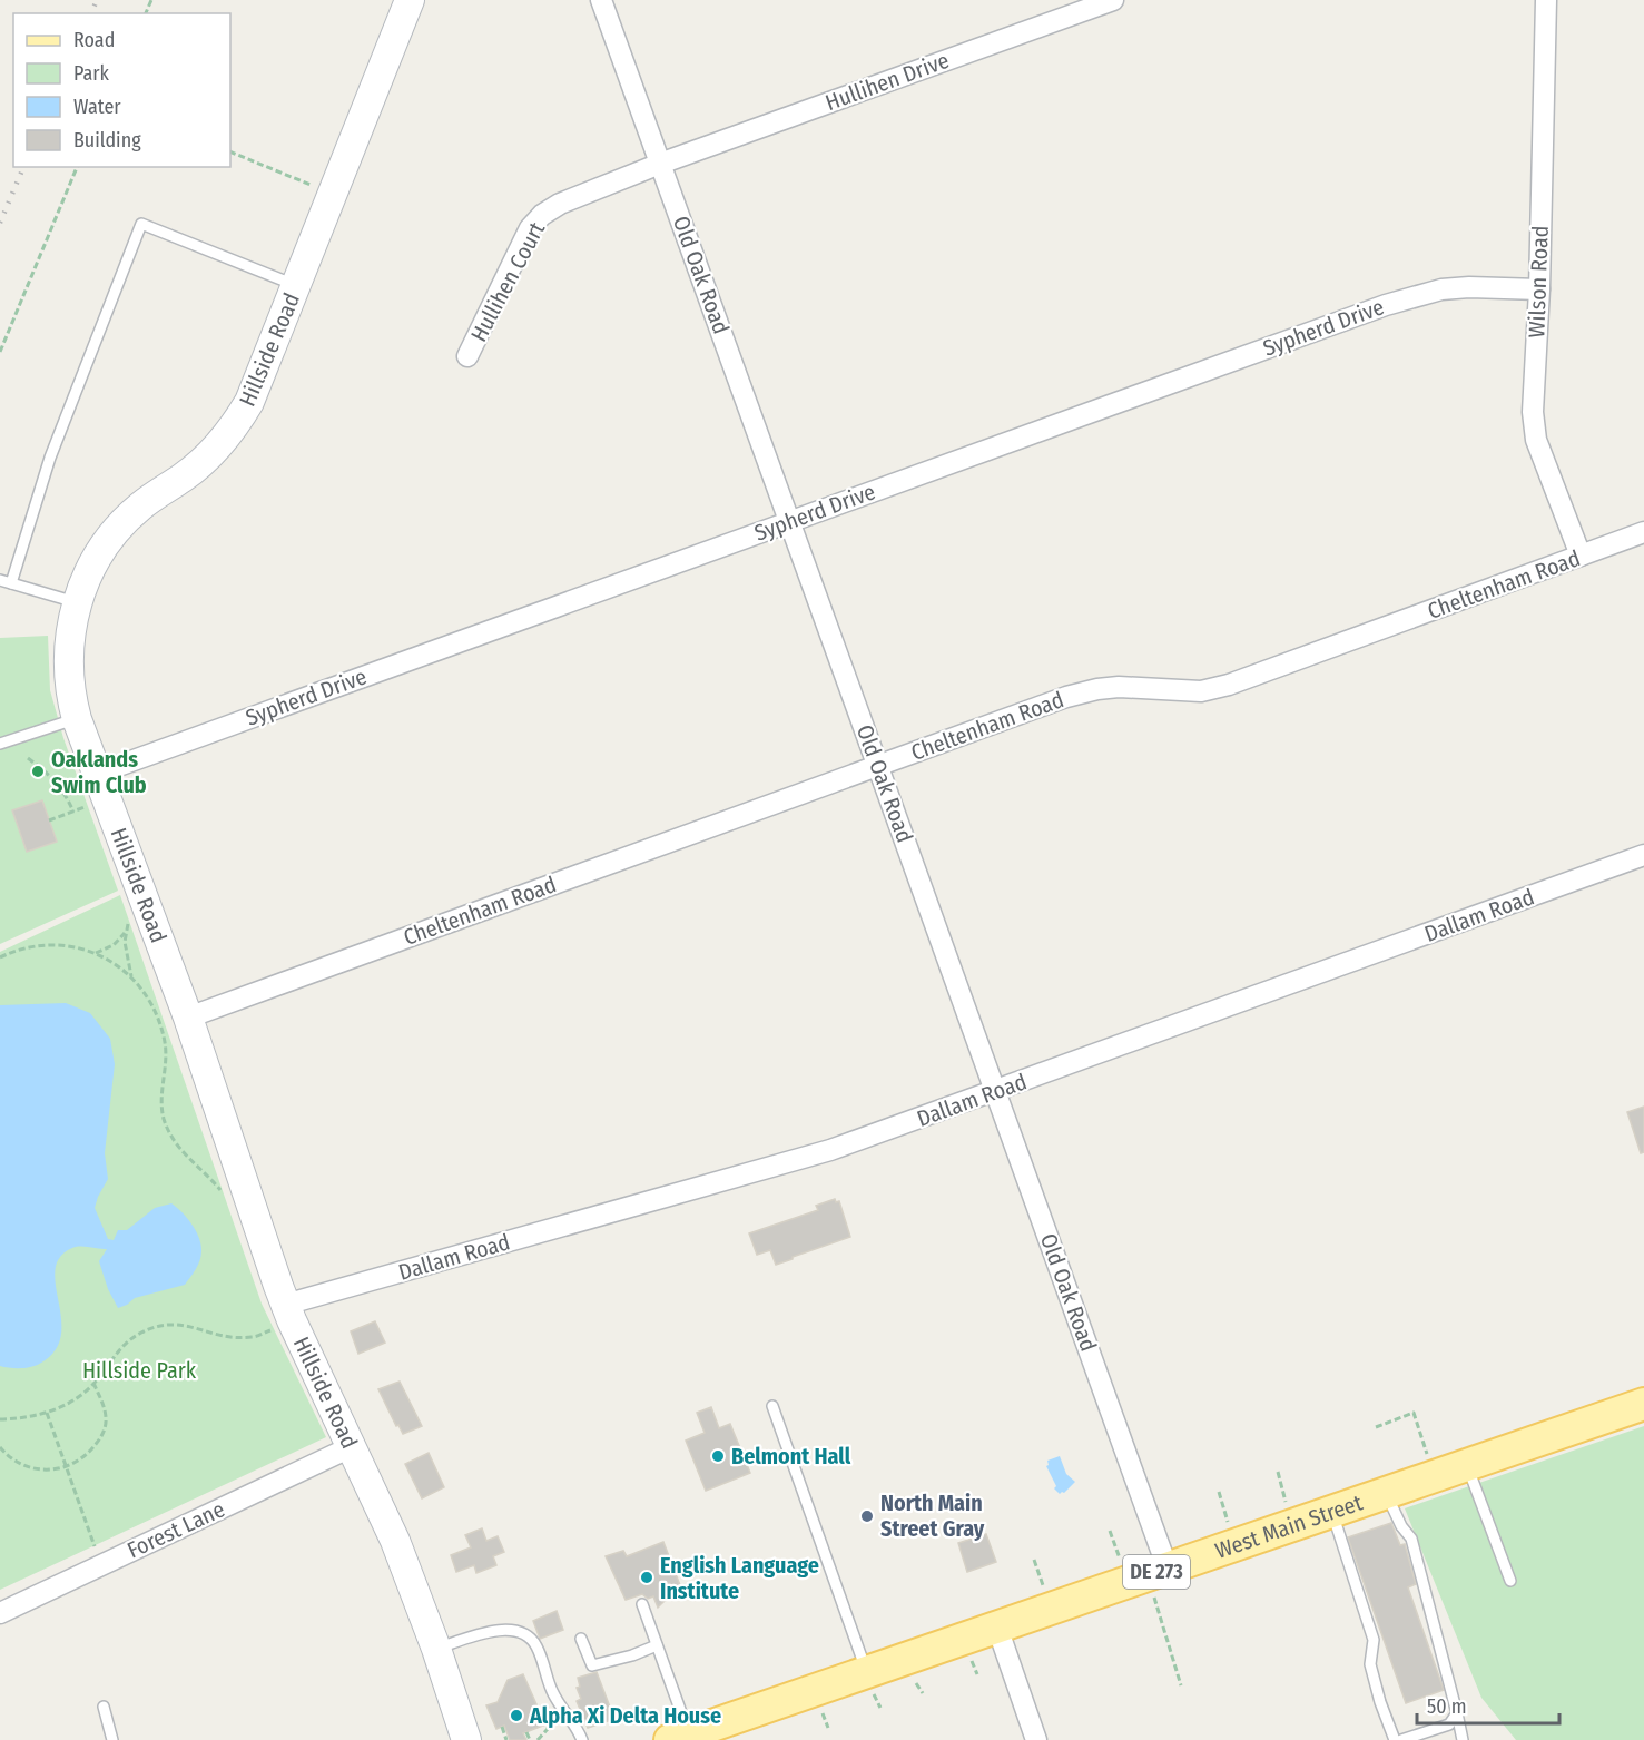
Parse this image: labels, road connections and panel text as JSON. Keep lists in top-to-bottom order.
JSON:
{
  "streets": {
    "main road": ["West Main Street", "DE 273"],
    "street": [
      "Hullihen Drive",
      "Old Oak Road",
      "Hullihen Court",
      "Wilson Road",
      "Sypherd Drive",
      "Hillside Road",
      "Cheltenham Road",
      "Dallam Road",
      "Forest Lane"
    ]
  },
  "crossings": [
    ["Hullihen Drive", "Old Oak Road"],
    ["Hullihen Drive", "Hullihen Court"],
    ["Old Oak Road", "Hullihen Court"],
    ["Old Oak Road", "Sypherd Drive"],
    ["Old Oak Road", "Cheltenham Road"],
    ["Old Oak Road", "Dallam Road"],
    ["Old Oak Road", "West Main Street"],
    ["Wilson Road", "Sypherd Drive"],
    ["Wilson Road", "Cheltenham Road"],
    ["Sypherd Drive", "Hillside Road"],
    ["Hillside Road", "Cheltenham Road"],
    ["Hillside Road", "Dallam Road"],
    ["Hillside Road", "Forest Lane"]
  ],
  "parks": ["Hillside Park"],
  "places": [
    "Oaklands Swim Club",
    "Belmont Hall",
    "North Main Street Gray",
    "English Language Institute",
    "Alpha Xi Delta House"
  ],
  "legend": [
    "Road",
    "Park",
    "Water",
    "Building"
  ],
  "scale_bar": "50 m"
}
